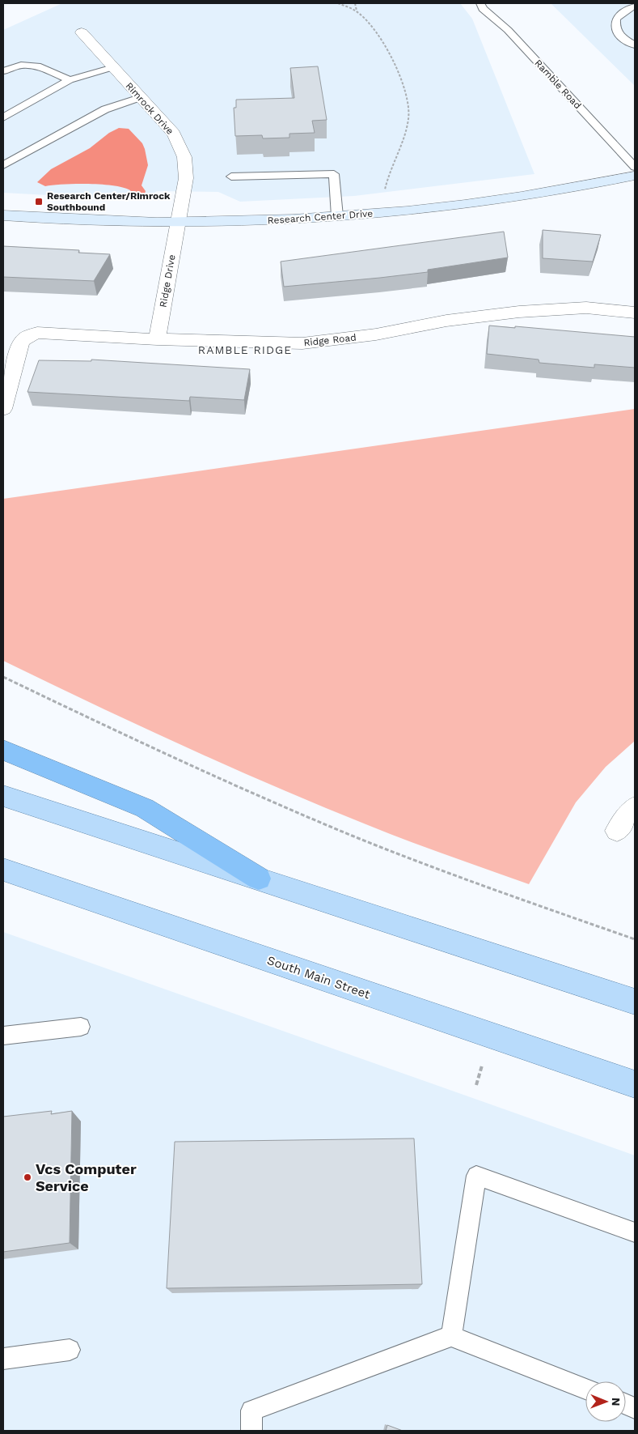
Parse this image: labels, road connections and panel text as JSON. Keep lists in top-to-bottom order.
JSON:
{
  "streets": {
    "main road": ["Research Center Drive", "South Main Street"],
    "street": ["Rimrock Drive", "Ridge Drive", "Ridge Road"],
    "lane": ["Ramble Road"]
  },
  "crossings": [
    ["Rimrock Drive", "Research Center Drive"],
    ["Rimrock Drive", "Ridge Drive"],
    ["Research Center Drive", "Ridge Drive"],
    ["Ridge Drive", "Ridge Road"]
  ],
  "districts": ["RAMBLE RIDGE"],
  "places": {
    "transit": ["Research Center/Rimrock Southbound"],
    "other": ["Vcs Computer Service"]
  },
  "north": "right"
}
